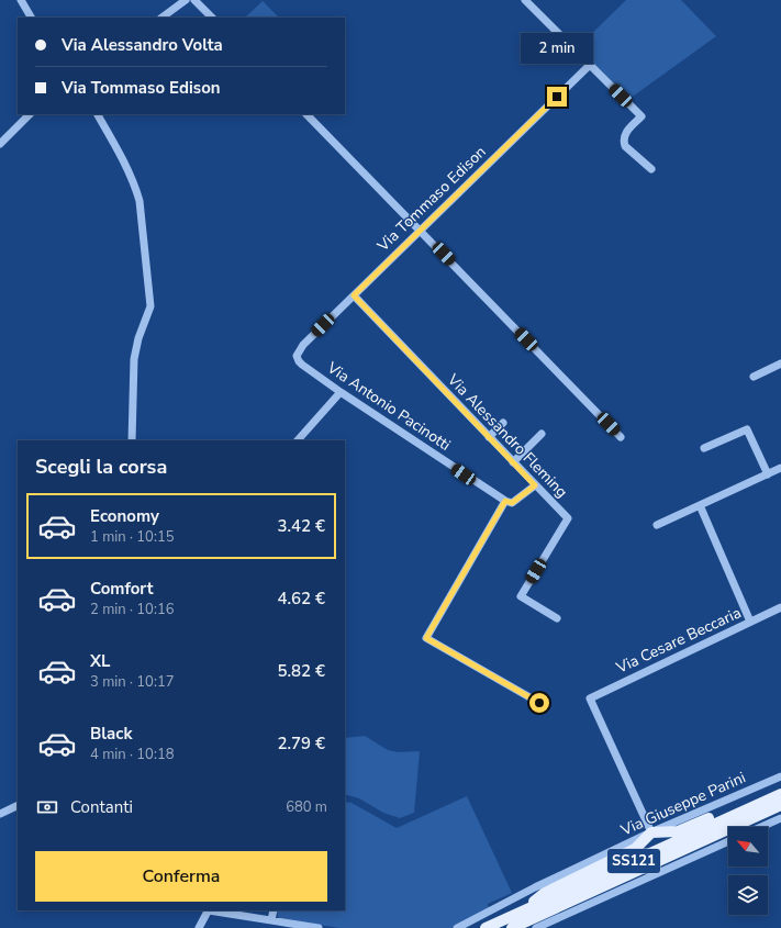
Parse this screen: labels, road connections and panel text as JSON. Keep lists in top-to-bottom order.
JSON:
{
  "streets": {
    "main road": ["SS121"],
    "street": [
      "Via Tommaso Edison",
      "Via Antonio Pacinotti",
      "Via Alessandro Fleming",
      "Via Cesare Beccaria",
      "Via Giuseppe Parini"
    ]
  },
  "crossings": [
    ["Via Tommaso Edison", "Via Antonio Pacinotti"],
    ["Via Tommaso Edison", "Via Alessandro Fleming"],
    ["Via Cesare Beccaria", "Via Giuseppe Parini"]
  ],
  "north": "top left",
  "page": {
    "banner": ["Via Alessandro Volta", "Via Tommaso Edison"],
    "bubble": "2 min",
    "heading": "Scegli la corsa",
    "list": [
      {
        "name": "Economy",
        "note": "1 min · 10:15",
        "value": "3.42 €"
      },
      {
        "name": "Comfort",
        "note": "2 min · 10:16",
        "value": "4.62 €"
      },
      {
        "name": "XL",
        "note": "3 min · 10:17",
        "value": "5.82 €"
      },
      {
        "name": "Black",
        "note": "4 min · 10:18",
        "value": "2.79 €"
      }
    ],
    "pay": ["Contanti", "680 m"],
    "buttons": "Conferma"
  }
}
